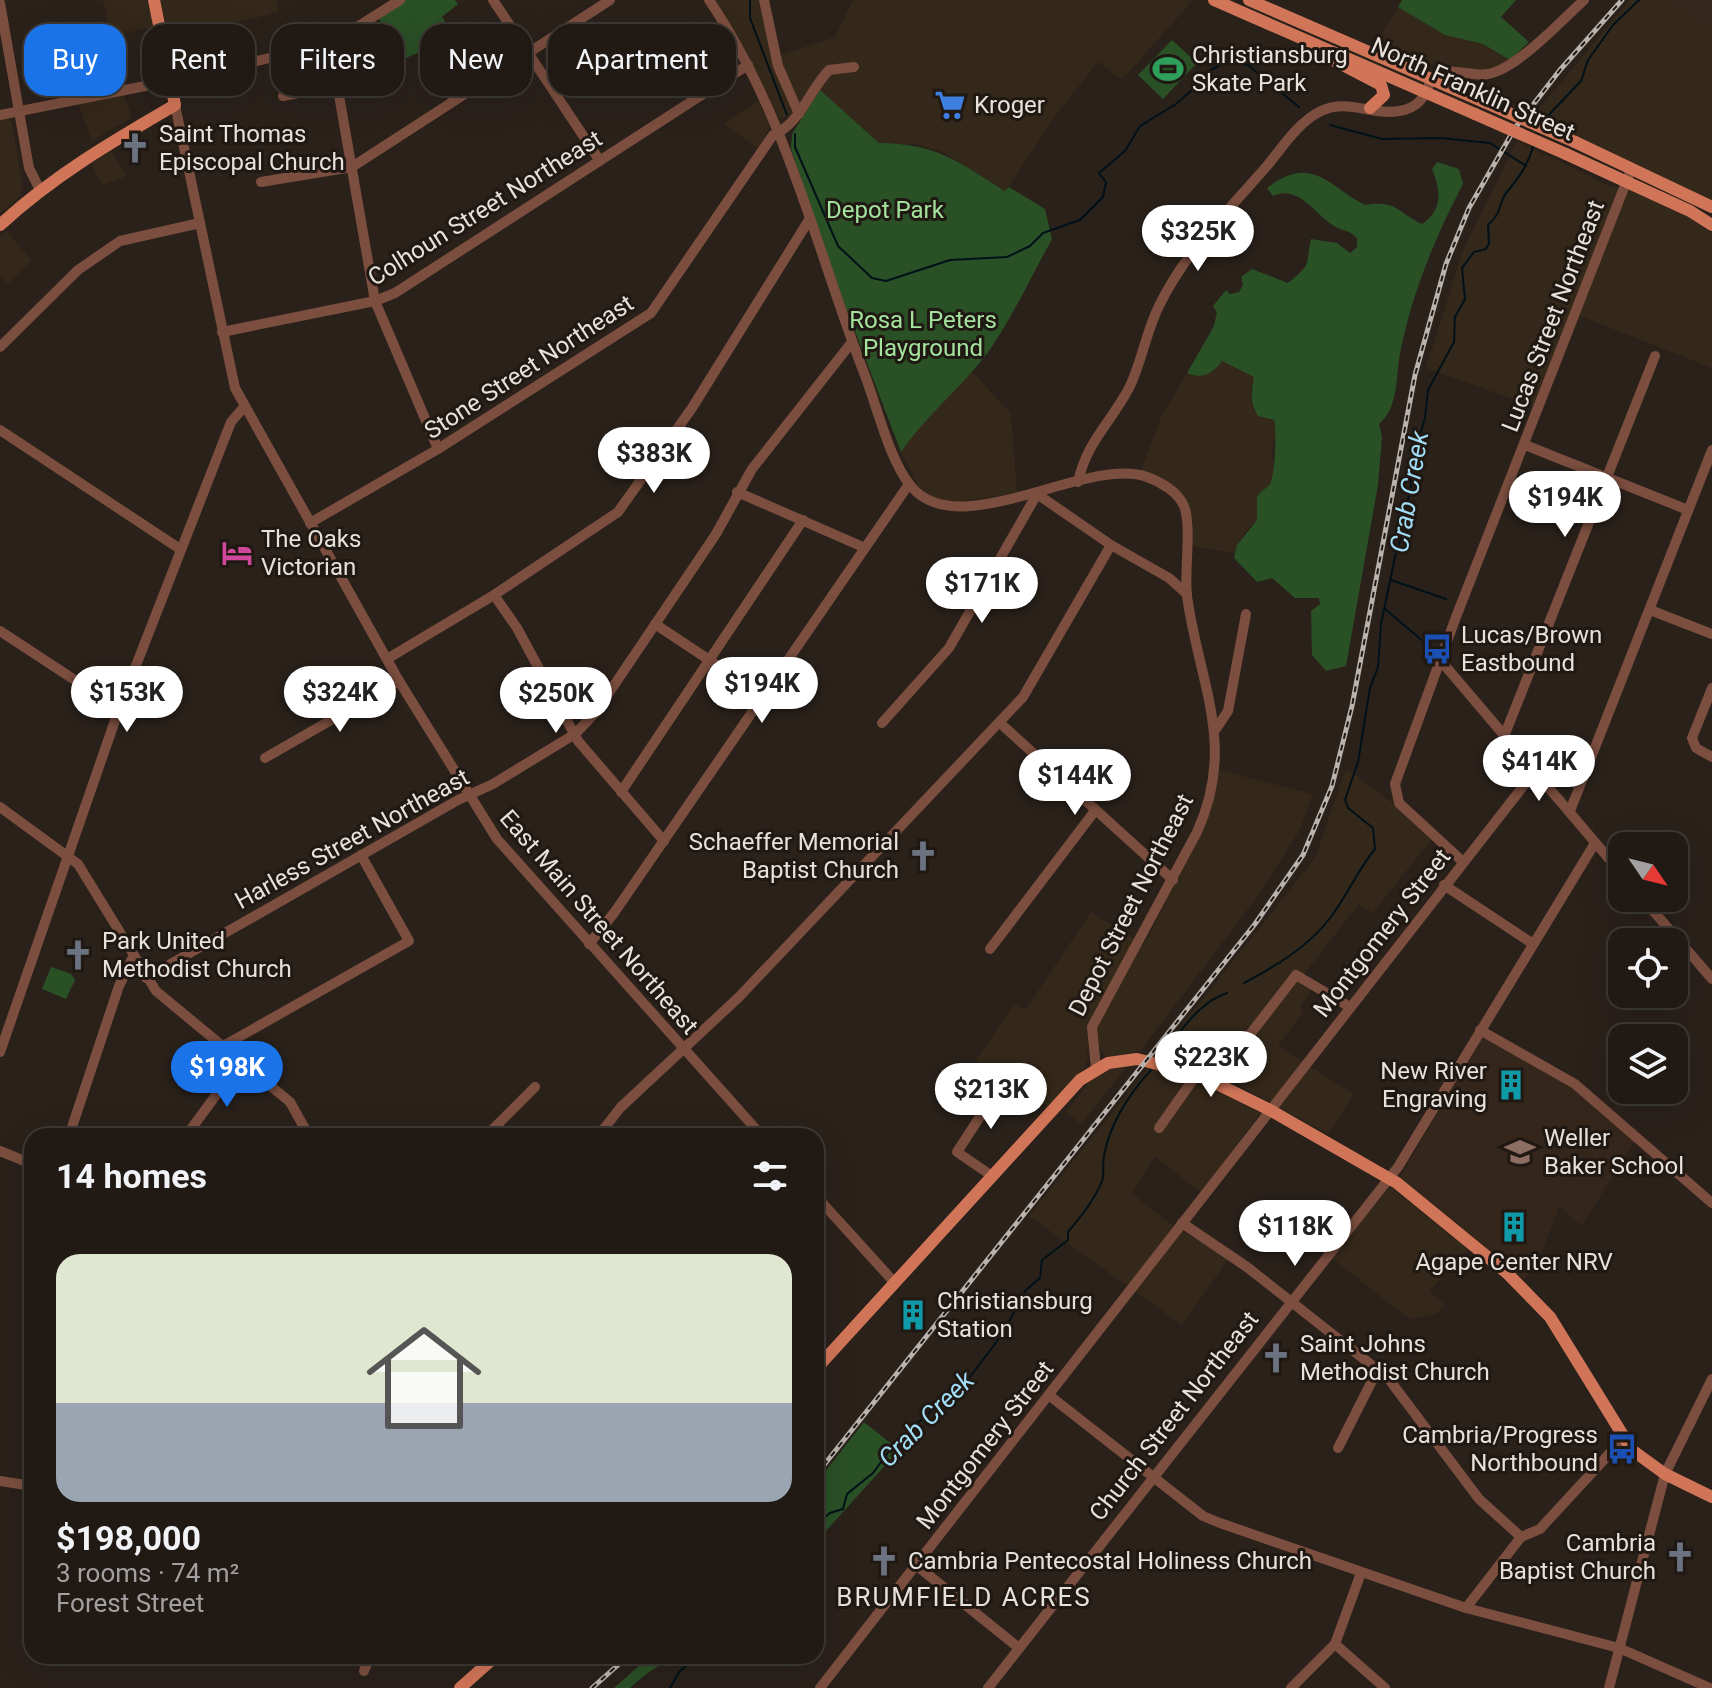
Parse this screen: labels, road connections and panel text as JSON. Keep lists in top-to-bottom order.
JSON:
{
  "streets": {
    "main road": ["North Franklin Street"],
    "street": [
      "Colhoun Street Northeast",
      "Lucas Street Northeast",
      "Stone Street Northeast",
      "Harless Street Northeast",
      "Depot Street Northeast",
      "East Main Street Northeast",
      "Montgomery Street",
      "Church Street Northeast"
    ]
  },
  "crossings": [
    ["North Franklin Street", "Lucas Street Northeast"],
    ["Colhoun Street Northeast", "East Main Street Northeast"],
    ["Lucas Street Northeast", "Montgomery Street"],
    ["Stone Street Northeast", "East Main Street Northeast"],
    ["Harless Street Northeast", "East Main Street Northeast"]
  ],
  "districts": ["BRUMFIELD ACRES"],
  "water": ["Crab Creek"],
  "parks": ["Depot Park", "Rosa L Peters Playground"],
  "places": {
    "sports": ["Christiansburg Skate Park"],
    "supermarket": ["Kroger"],
    "church": [
      "Saint Thomas Episcopal Church",
      "Schaeffer Memorial Baptist Church",
      "Park United Methodist Church",
      "Saint Johns Methodist Church",
      "Cambria Baptist Church",
      "Cambria Pentecostal Holiness Church"
    ],
    "hotel": ["The Oaks Victorian"],
    "bus stop": ["Lucas/Brown Eastbound", "Cambria/Progress Northbound"],
    "building": ["New River Engraving", "Agape Center NRV", "Christiansburg Station"],
    "school or university": ["Weller Baker School"]
  },
  "north": "bottom right",
  "page": {
    "chip": [
      "Buy",
      "Rent",
      "Filters",
      "New",
      "Apartment"
    ],
    "price": [
      "$325K",
      "$383K",
      "$194K",
      "$171K",
      "$194K",
      "$153K",
      "$324K",
      "$250K",
      "$414K",
      "$144K",
      "$223K",
      "$198K",
      "$213K",
      "$118K"
    ],
    "heading": "14 homes",
    "list": [
      {
        "name": "$198,000",
        "note": "3 rooms · 74 m² · Forest Street"
      }
    ]
  }
}
